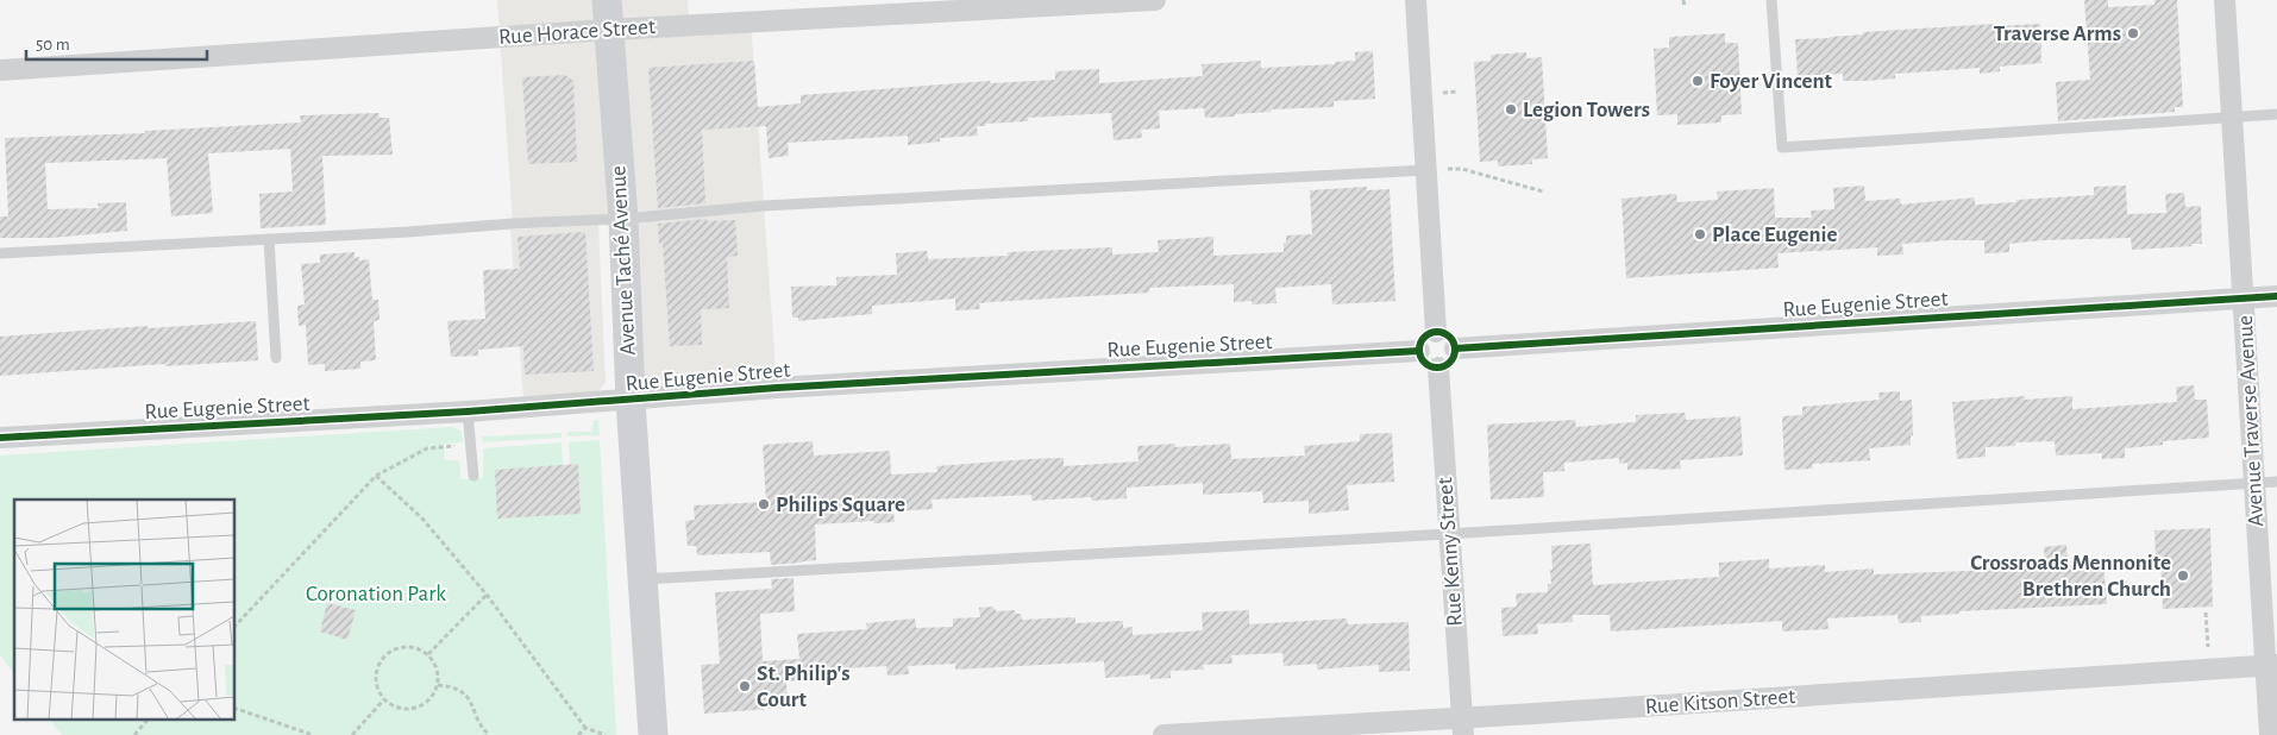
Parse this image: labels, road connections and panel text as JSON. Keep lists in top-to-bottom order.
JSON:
{
  "streets": {
    "street": [
      "Rue Horace Street",
      "Avenue Taché Avenue",
      "Rue Eugenie Street",
      "Avenue Traverse Avenue",
      "Rue Kenny Street",
      "Rue Kitson Street"
    ]
  },
  "crossings": [
    ["Rue Horace Street", "Avenue Taché Avenue"],
    ["Avenue Taché Avenue", "Rue Eugenie Street"],
    ["Rue Eugenie Street", "Avenue Traverse Avenue"],
    ["Rue Eugenie Street", "Rue Kenny Street"],
    ["Avenue Traverse Avenue", "Rue Kitson Street"],
    ["Rue Kenny Street", "Rue Kitson Street"]
  ],
  "parks": ["Coronation Park"],
  "places": [
    "Traverse Arms",
    "Foyer Vincent",
    "Legion Towers",
    "Place Eugenie",
    "Philips Square",
    "Crossroads Mennonite Brethren Church",
    "St. Philip's Court"
  ],
  "scale_bar": "50 m"
}
